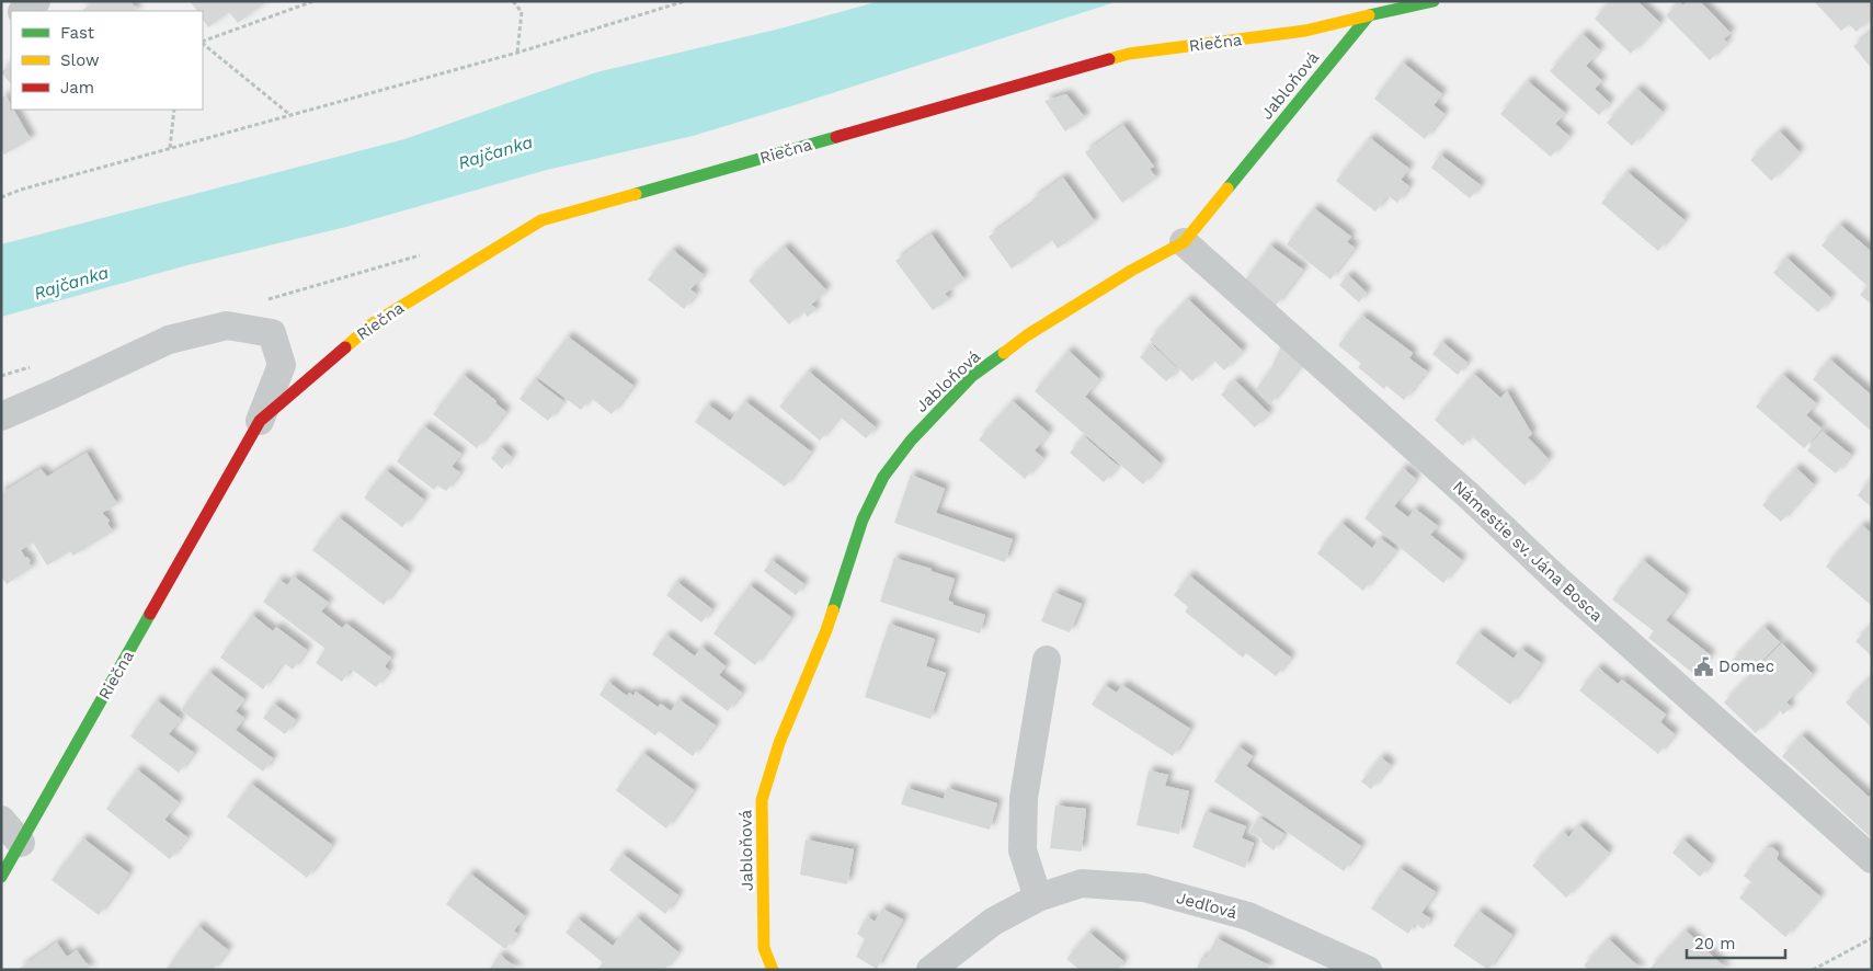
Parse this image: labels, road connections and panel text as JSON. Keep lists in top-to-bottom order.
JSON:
{
  "streets": {
    "street": [
      "Riečna",
      "Jabloňová",
      "Námestie sv. Jána Bosca",
      "Jedľová"
    ]
  },
  "crossings": [
    ["Riečna", "Jabloňová"],
    ["Jabloňová", "Námestie sv. Jána Bosca"]
  ],
  "water": ["Rajčanka"],
  "places": {
    "public building": ["Domec"]
  },
  "legend": ["Fast", "Slow", "Jam"],
  "scale_bar": "20 m"
}
